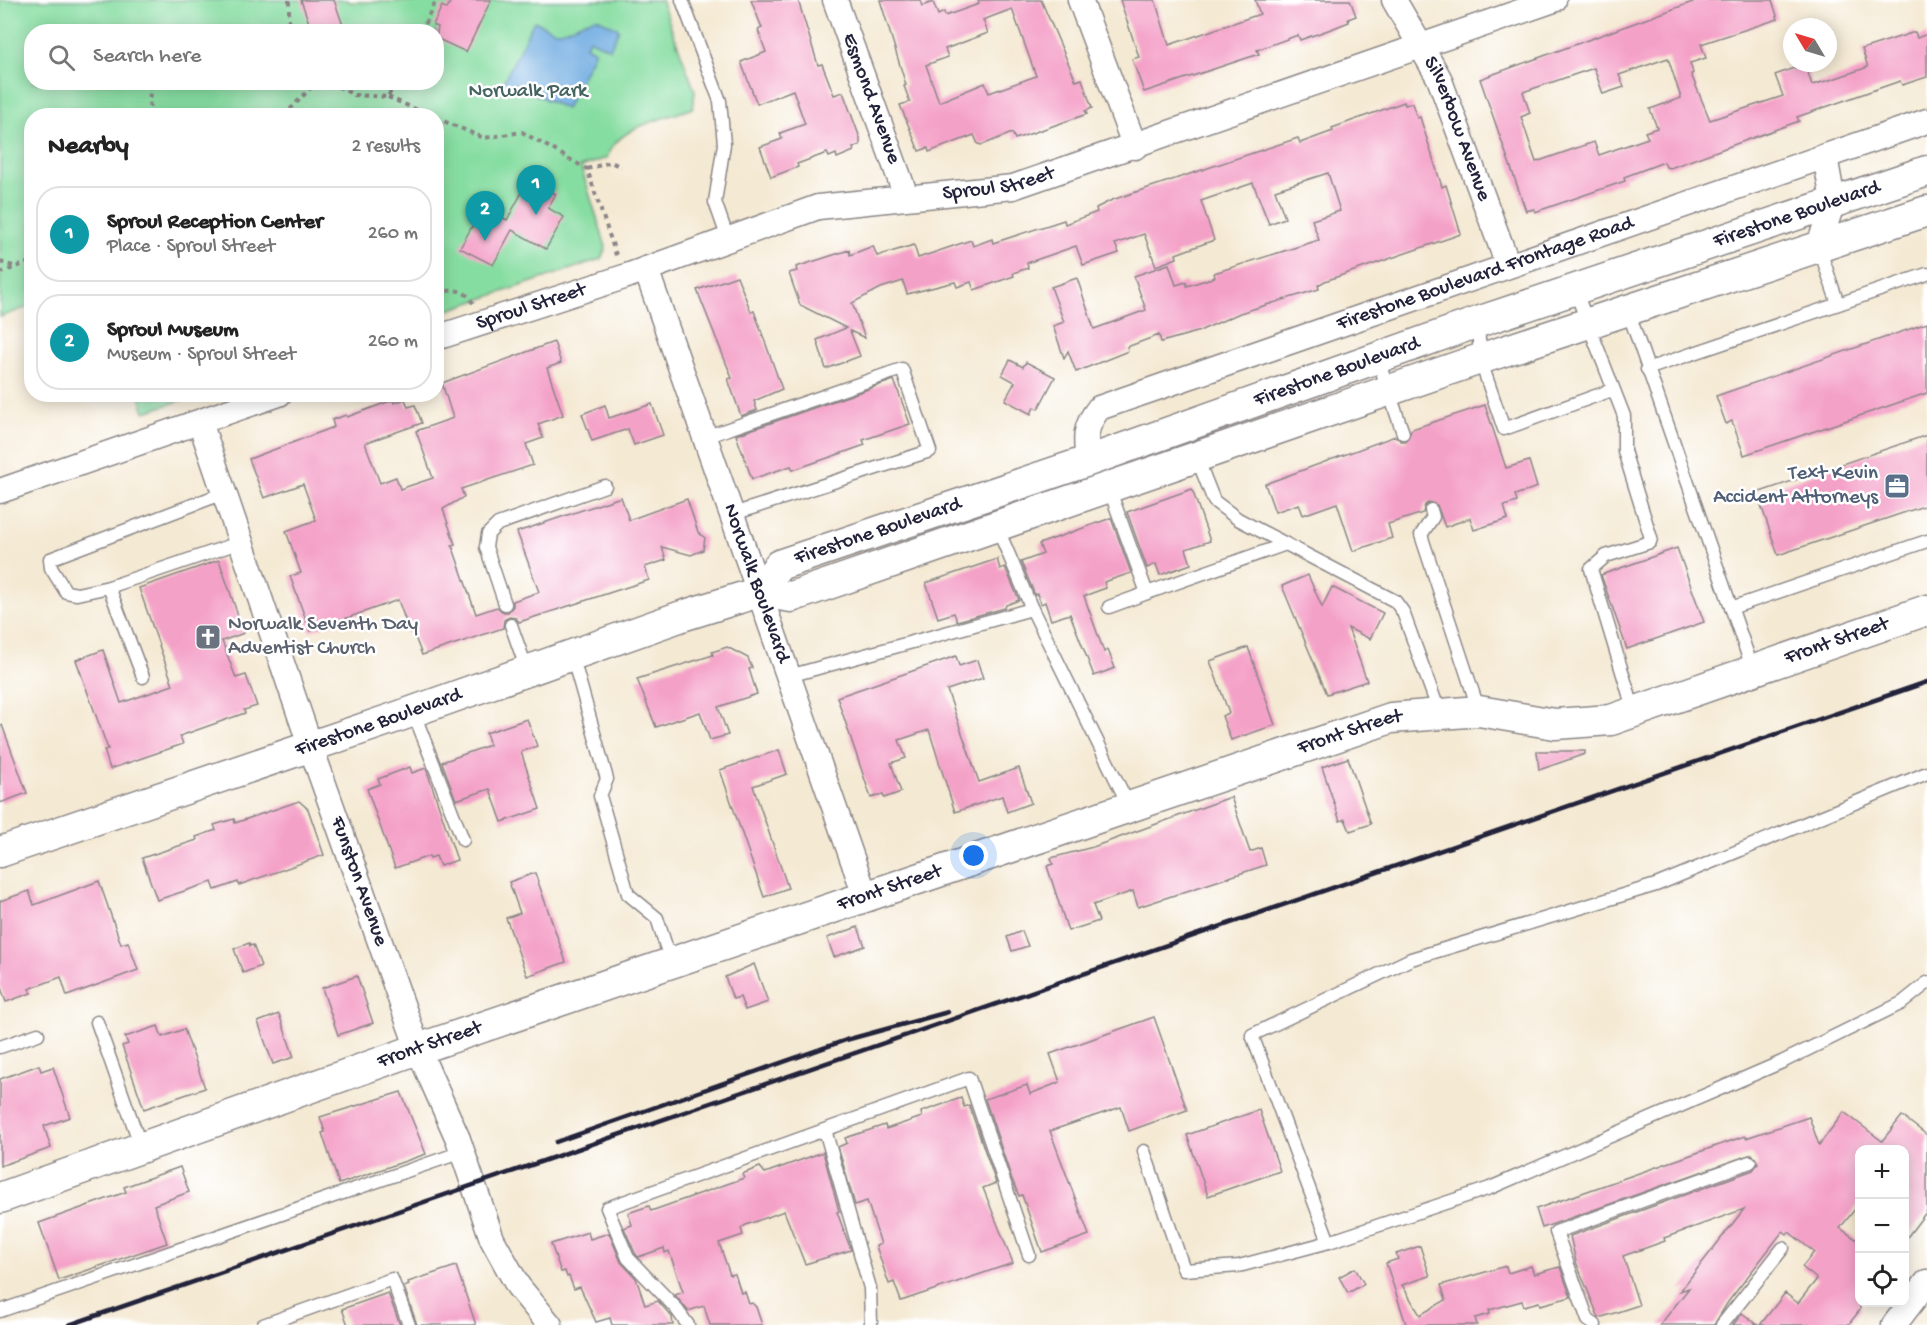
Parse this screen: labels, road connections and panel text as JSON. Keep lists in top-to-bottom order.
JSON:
{
  "streets": {
    "street": [
      "Esmond Avenue",
      "Silverbow Avenue",
      "Sproul Street",
      "Firestone Boulevard",
      "Firestone Boulevard Frontage Road",
      "Norwalk Boulevard",
      "Front Street",
      "Funston Avenue"
    ]
  },
  "crossings": [
    ["Esmond Avenue", "Sproul Street"],
    ["Silverbow Avenue", "Sproul Street"],
    ["Silverbow Avenue", "Firestone Boulevard Frontage Road"],
    ["Sproul Street", "Norwalk Boulevard"],
    ["Firestone Boulevard", "Firestone Boulevard Frontage Road"],
    ["Firestone Boulevard", "Norwalk Boulevard"],
    ["Firestone Boulevard", "Funston Avenue"],
    ["Norwalk Boulevard", "Front Street"],
    ["Front Street", "Funston Avenue"]
  ],
  "parks": ["Norwalk Park"],
  "places": {
    "office": ["Text Kevin Accident Attorneys"],
    "church": ["Norwalk Seventh Day Adventist Church"]
  },
  "north": "top left",
  "page": {
    "search": "Search here",
    "heading": ["Nearby", "2 results"],
    "pins": ["1", "2"],
    "list": [
      {
        "mark": "1",
        "name": "Sproul Reception Center",
        "note": "Place · Sproul Street",
        "value": "260 m"
      },
      {
        "mark": "2",
        "name": "Sproul Museum",
        "note": "Museum · Sproul Street",
        "value": "260 m"
      }
    ],
    "map_buttons": ["+", "−"]
  }
}
